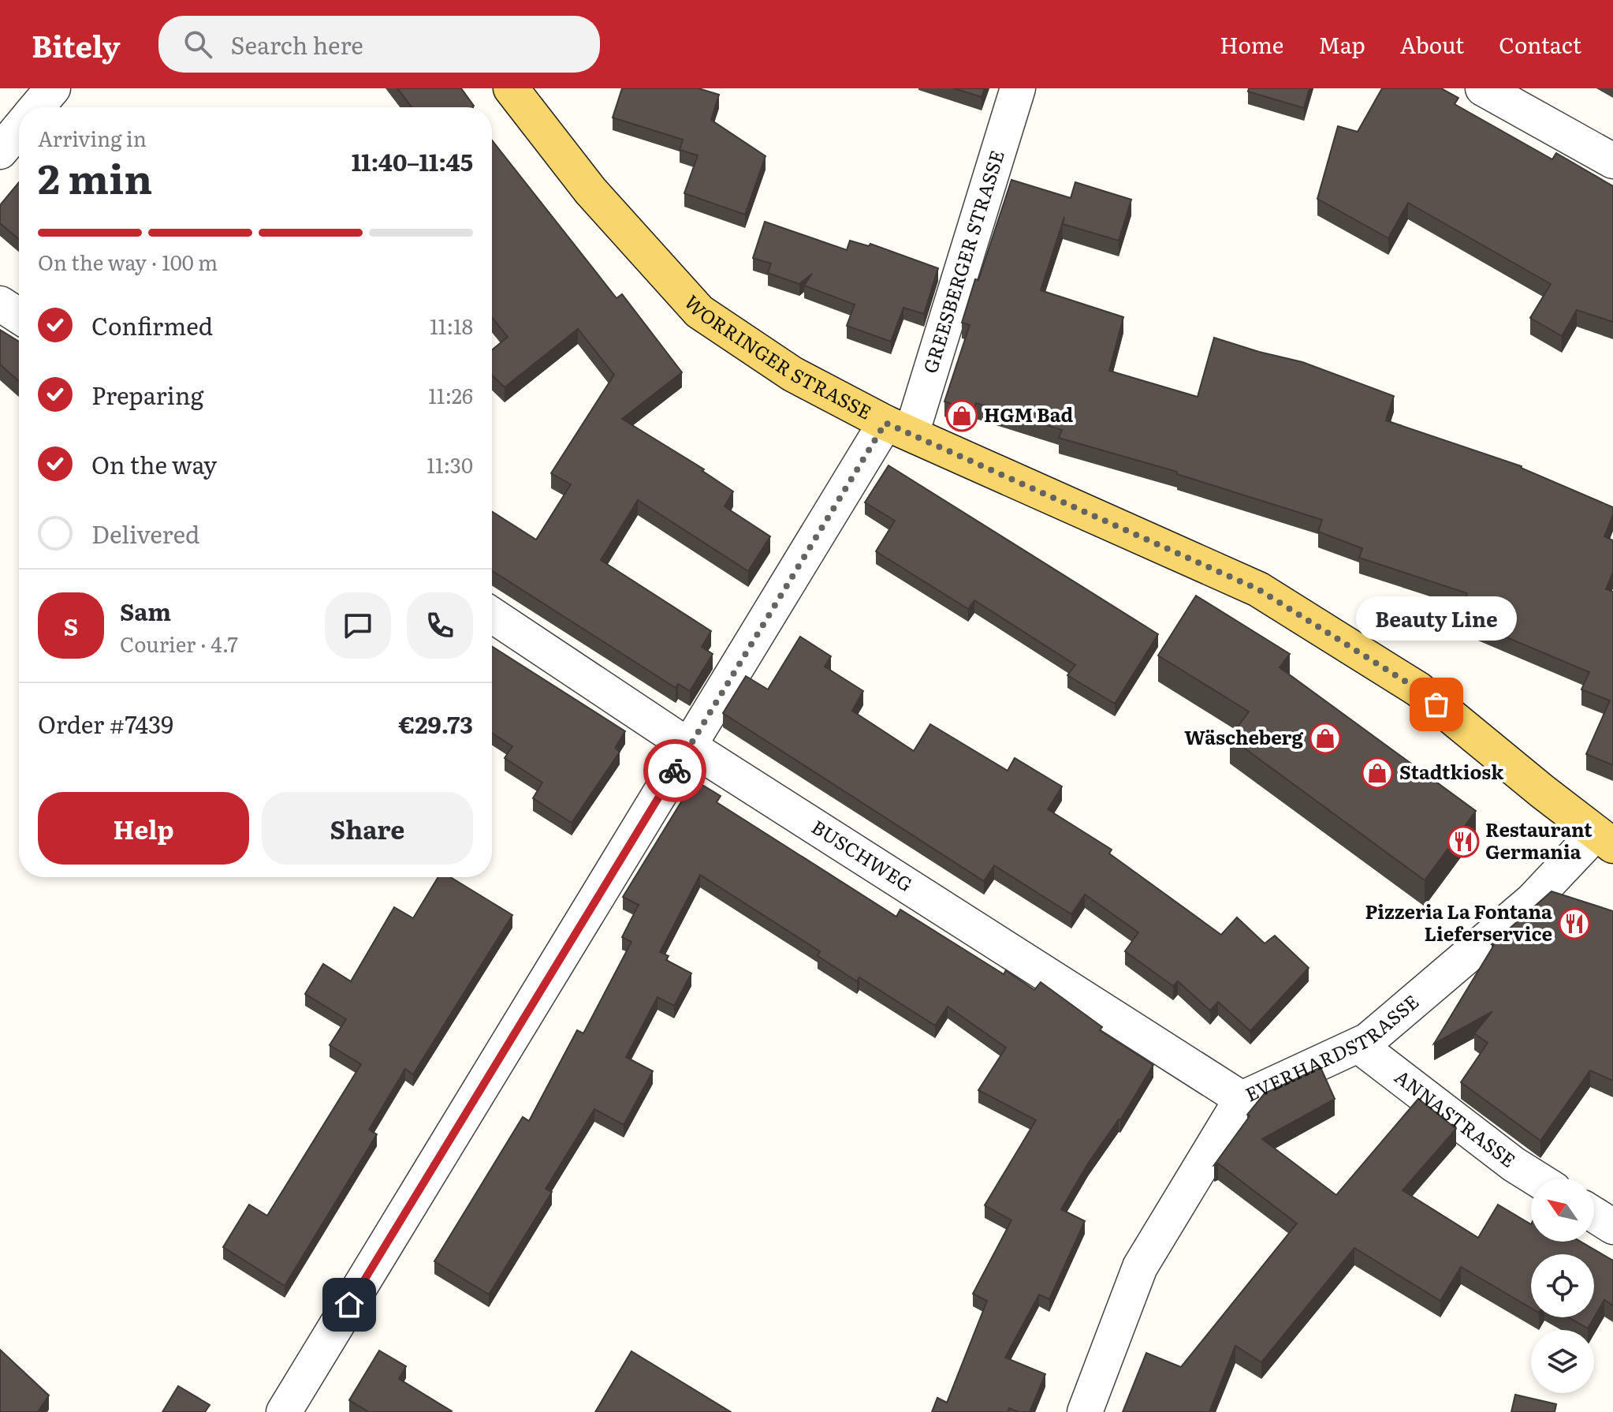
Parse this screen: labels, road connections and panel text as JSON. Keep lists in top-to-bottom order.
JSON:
{
  "streets": {
    "main road": ["WORRINGER STRASSE"],
    "street": [
      "GREESBERGER STRASSE",
      "BUSCHWEG",
      "EVERHARDSTRASSE",
      "ANNASTRASSE"
    ]
  },
  "crossings": [
    ["GREESBERGER STRASSE", "WORRINGER STRASSE"],
    ["GREESBERGER STRASSE", "BUSCHWEG"],
    ["WORRINGER STRASSE", "EVERHARDSTRASSE"],
    ["BUSCHWEG", "EVERHARDSTRASSE"],
    ["EVERHARDSTRASSE", "ANNASTRASSE"]
  ],
  "places": {
    "shop": ["HGM Bad", "Wäscheberg", "Stadtkiosk"],
    "other": ["Beauty Line"],
    "restaurant": ["Restaurant Germania", "Pizzeria La Fontana Lieferservice"]
  },
  "north": "top left",
  "page": {
    "header": "Bitely",
    "search": "Search here",
    "nav": [
      "Home",
      "Map",
      "About",
      "Contact"
    ],
    "heading": ["2 min", "Arriving in", "11:40–11:45"],
    "panel": [
      "Sam",
      "Courier · 4.7",
      "Order #7439",
      "€29.73"
    ],
    "bar": "On the way · 100 m",
    "list": [
      ["Confirmed", "11:18"],
      ["Preparing", "11:26"],
      ["On the way", "11:30"],
      "Delivered"
    ],
    "round": "S",
    "bubble": "Beauty Line",
    "buttons": ["Help", "Share"]
  }
}
